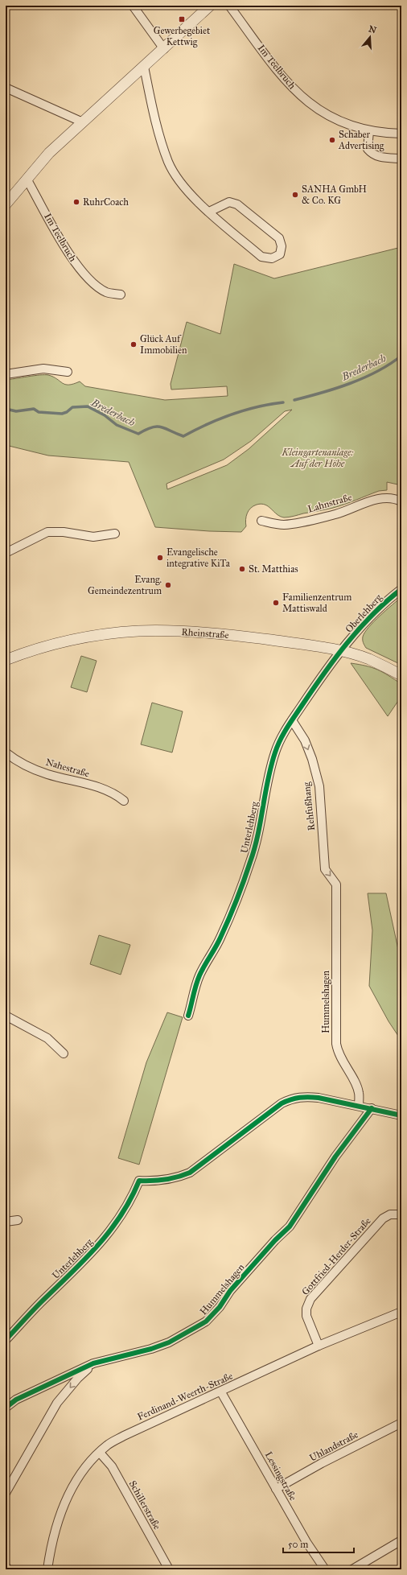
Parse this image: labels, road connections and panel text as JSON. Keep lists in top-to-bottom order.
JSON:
{
  "streets": {
    "street": [
      "Im Teelbruch",
      "Lahnstraße",
      "Oberlehberg",
      "Rheinstraße",
      "Nahestraße",
      "Rehfußhang",
      "Unterlehberg",
      "Hummelshagen",
      "Gottfried-Herder-Straße",
      "Ferdinand-Weerth-Straße",
      "Uhlandstraße",
      "Lessingstraße",
      "Schillerstraße"
    ]
  },
  "crossings": [
    ["Oberlehberg", "Rheinstraße"],
    ["Oberlehberg", "Unterlehberg"],
    ["Rheinstraße", "Unterlehberg"],
    ["Rehfußhang", "Unterlehberg"],
    ["Rehfußhang", "Hummelshagen"],
    ["Unterlehberg", "Hummelshagen"],
    ["Gottfried-Herder-Straße", "Ferdinand-Weerth-Straße"],
    ["Ferdinand-Weerth-Straße", "Lessingstraße"],
    ["Ferdinand-Weerth-Straße", "Schillerstraße"],
    ["Uhlandstraße", "Lessingstraße"]
  ],
  "one_way": ["Rehfußhang"],
  "water": ["Brederbach"],
  "parks": ["Kleingartenanlage: Auf der Höhe"],
  "places": {
    "transit": ["Gewerbegebiet Kettwig"],
    "other": [
      "Schaber Advertising",
      "SANHA GmbH & Co. KG",
      "RuhrCoach",
      "Glück Auf Immobilien",
      "Evangelische integrative KiTa",
      "St. Matthias",
      "Evang. Gemeindezentrum",
      "Familienzentrum Mattiswald"
    ]
  },
  "scale_bar": "50 m",
  "north": "top"
}
